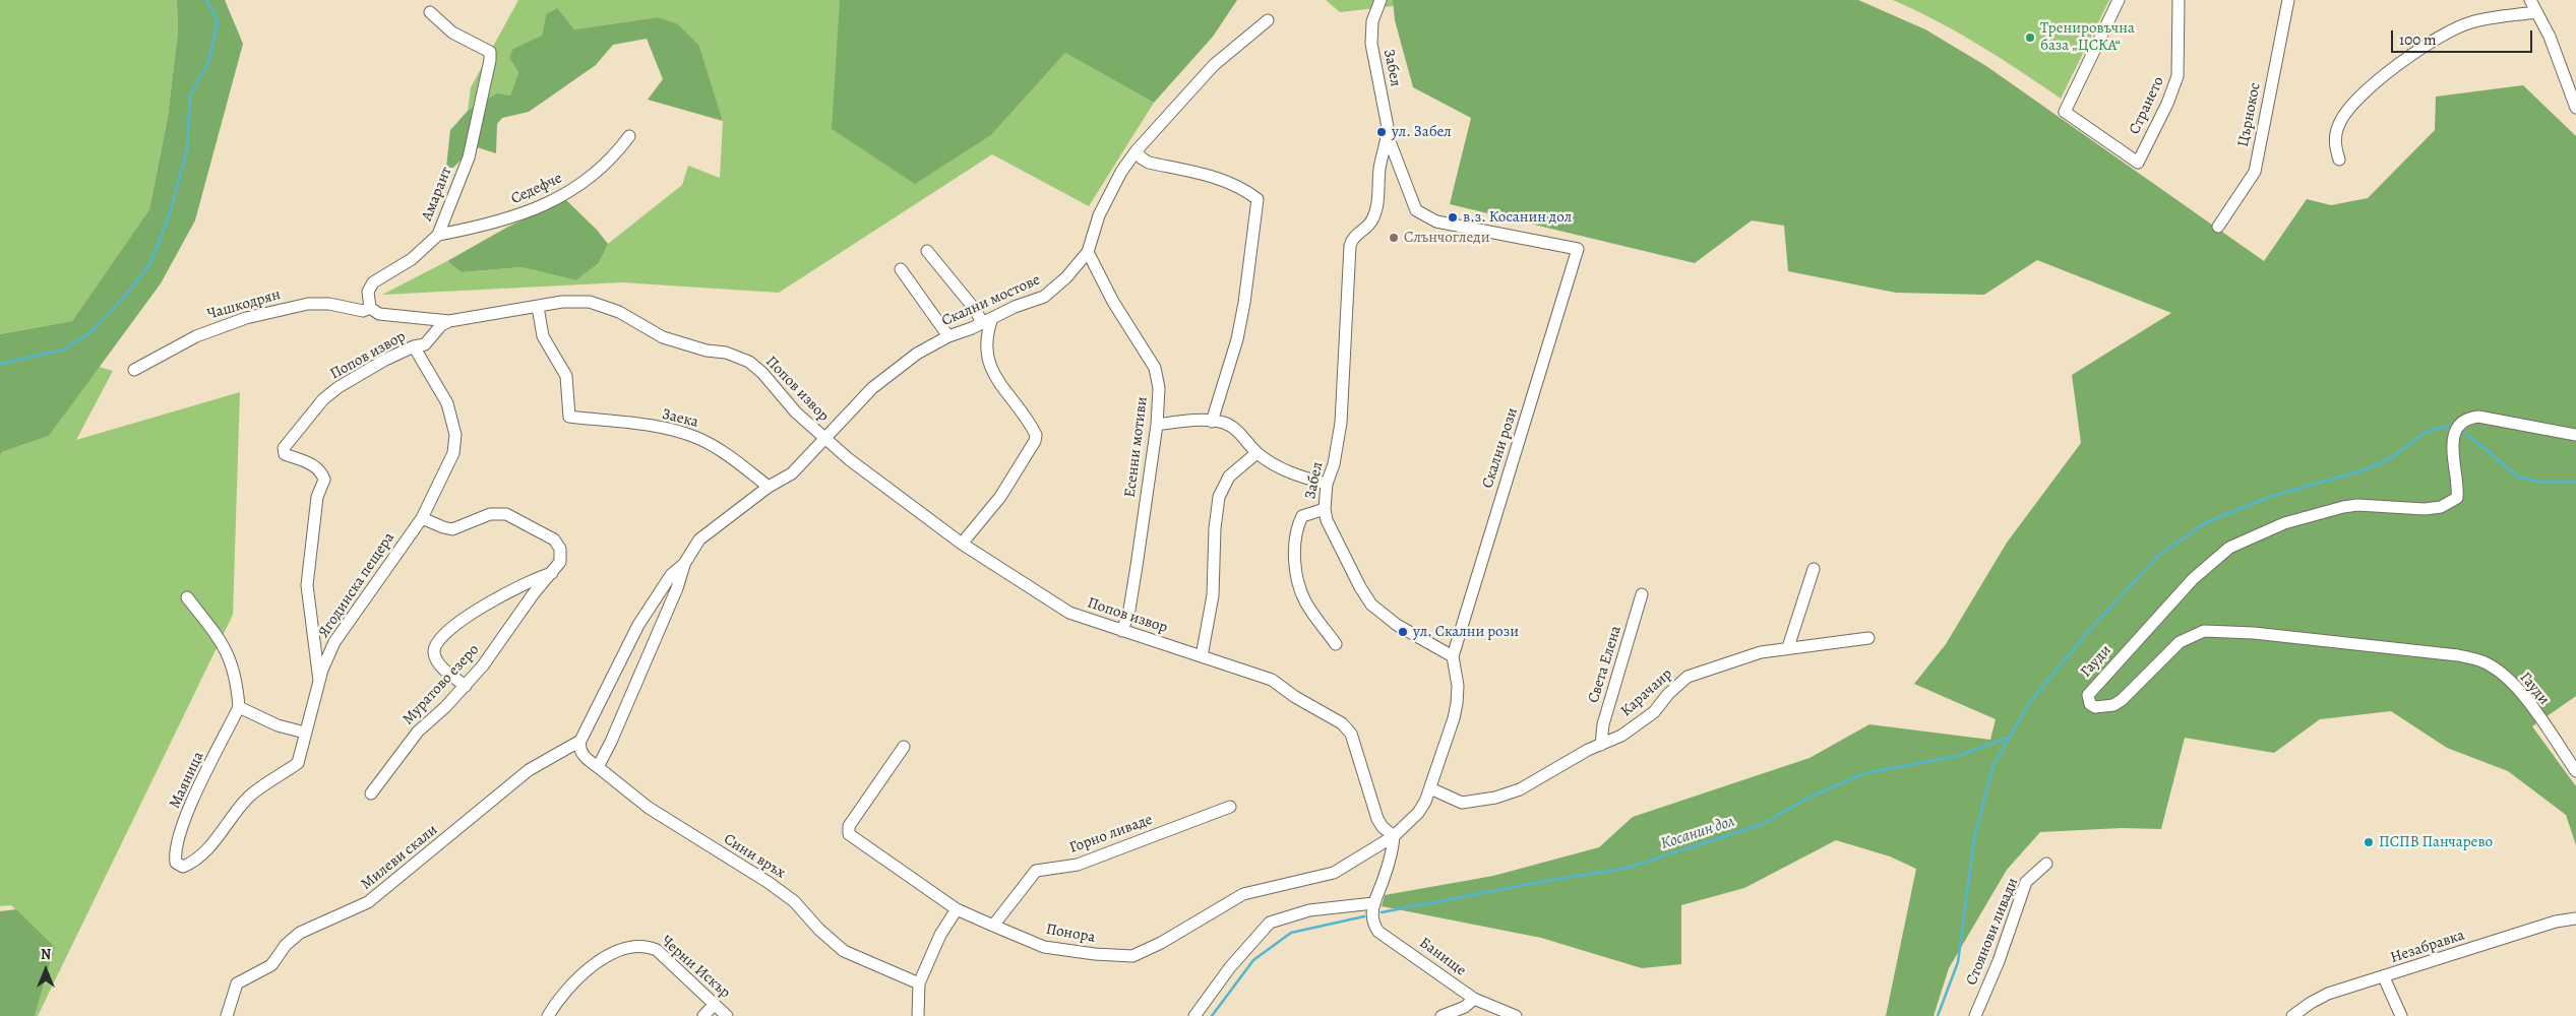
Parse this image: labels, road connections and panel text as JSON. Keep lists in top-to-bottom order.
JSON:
{
  "streets": {
    "street": [
      "Забел",
      "Странето",
      "Църнокос",
      "Седефче",
      "Амарант",
      "Скални мостове",
      "Чашкодрян",
      "Попов извор",
      "Заека",
      "Есенни мотиви",
      "Скални рози",
      "Ягодинска пещера",
      "Гауди",
      "Света Елена",
      "Муратово езеро",
      "Карачаир",
      "Маяница",
      "Горно ливаде",
      "Сини връх",
      "Милеви скали",
      "Стоянови ливади",
      "Понора",
      "Незабравка",
      "Банище",
      "Черни Искър"
    ]
  },
  "crossings": [
    ["Забел", "Скални рози"],
    ["Седефче", "Амарант"],
    ["Амарант", "Чашкодрян"],
    ["Скални мостове", "Попов извор"],
    ["Скални мостове", "Заека"],
    ["Скални мостове", "Есенни мотиви"],
    ["Попов извор", "Заека"],
    ["Попов извор", "Есенни мотиви"],
    ["Попов извор", "Ягодинска пещера"],
    ["Попов извор", "Понора"],
    ["Ягодинска пещера", "Муратово езеро"],
    ["Ягодинска пещера", "Маяница"],
    ["Света Елена", "Карачаир"],
    ["Горно ливаде", "Понора"],
    ["Сини връх", "Милеви скали"]
  ],
  "water": ["Косанин дол"],
  "places": [
    "Тренировъчна база „ЦСКА“",
    "ул. Забел",
    "в.з. Косанин дол",
    "Слънчогледи",
    "ул. Скални рози",
    "ПСПВ Панчарево"
  ],
  "scale_bar": "100 m",
  "north": "top"
}
